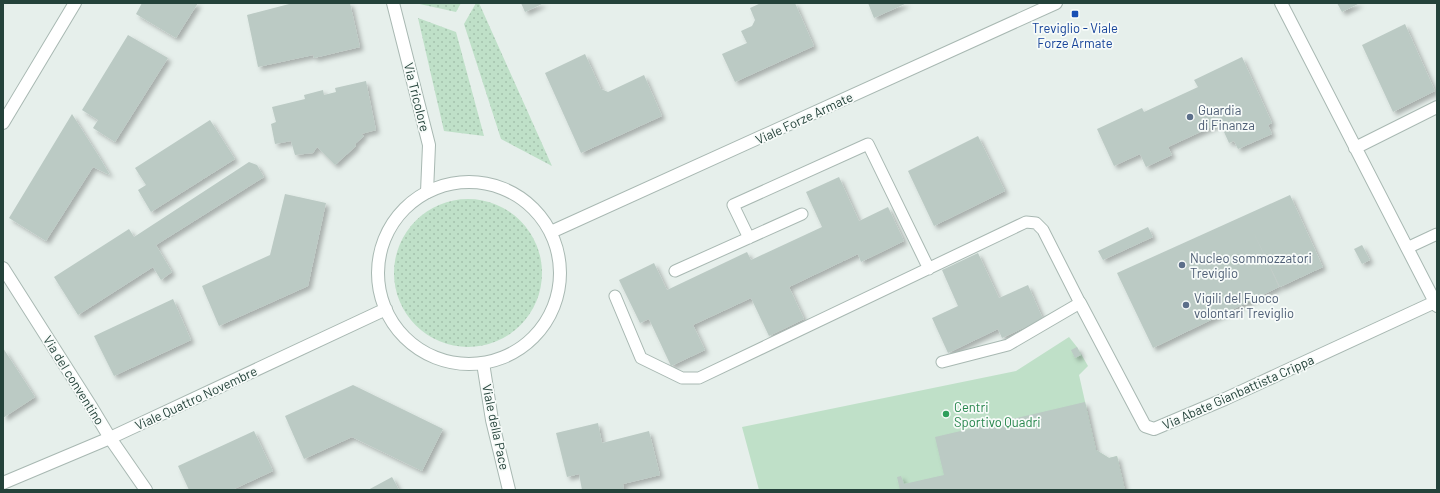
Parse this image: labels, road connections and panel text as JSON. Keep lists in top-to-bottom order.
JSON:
{
  "streets": {
    "street": [
      "Via Tricolore",
      "Viale Forze Armate",
      "Via del conventino",
      "Via Abate Gianbattista Crippa",
      "Viale Quattro Novembre",
      "Viale della Pace"
    ]
  },
  "crossings": [
    ["Via del conventino", "Viale Quattro Novembre"]
  ],
  "places": {
    "transit": ["Treviglio - Viale Forze Armate"],
    "other": [
      "Guardia di Finanza",
      "Nucleo sommozzatori Treviglio",
      "Vigili del Fuoco volontari Treviglio",
      "Centri Sportivo Quadri"
    ]
  }
}
